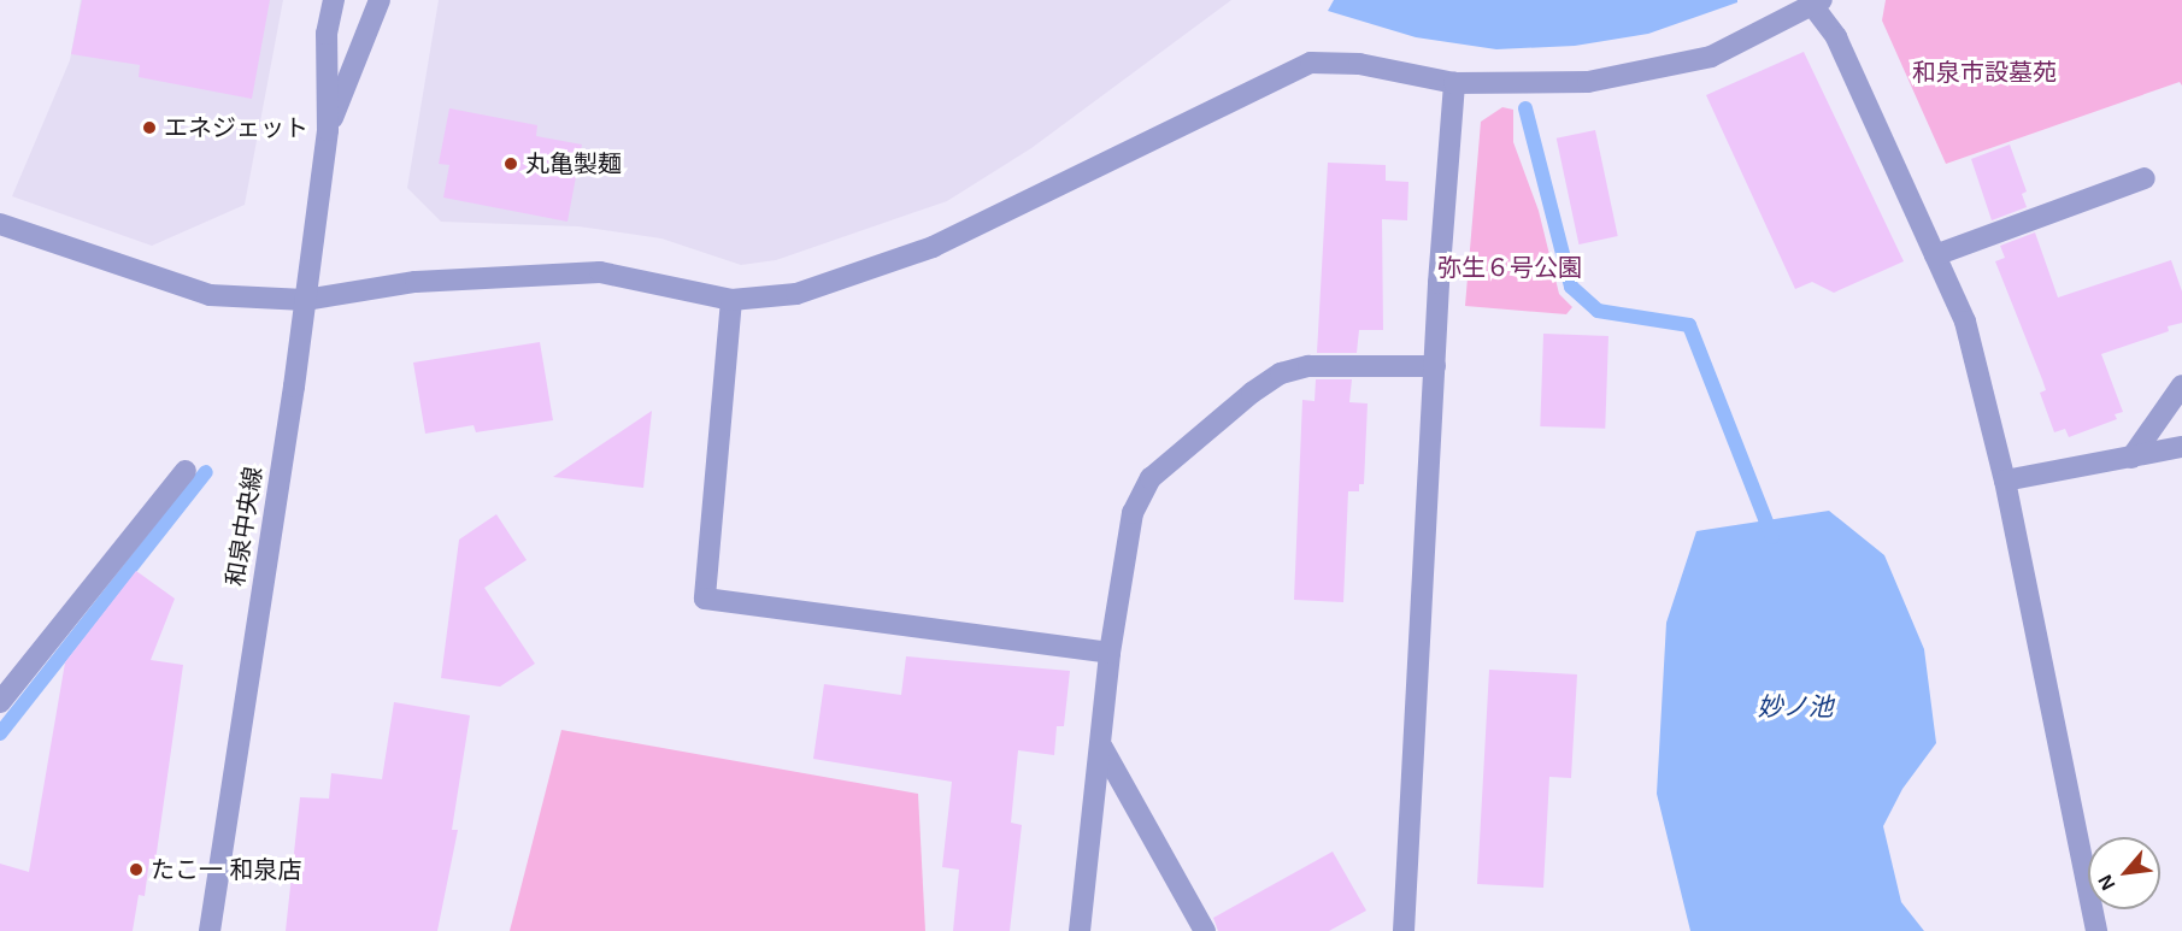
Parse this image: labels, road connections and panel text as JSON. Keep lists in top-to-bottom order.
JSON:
{
  "streets": {
    "street": ["和泉中央線"]
  },
  "water": ["妙ノ池"],
  "parks": ["和泉市設墓苑", "弥生６号公園"],
  "places": ["エネジェット", "丸亀製麺", "たこ一 和泉店"],
  "north": "bottom left"
}
